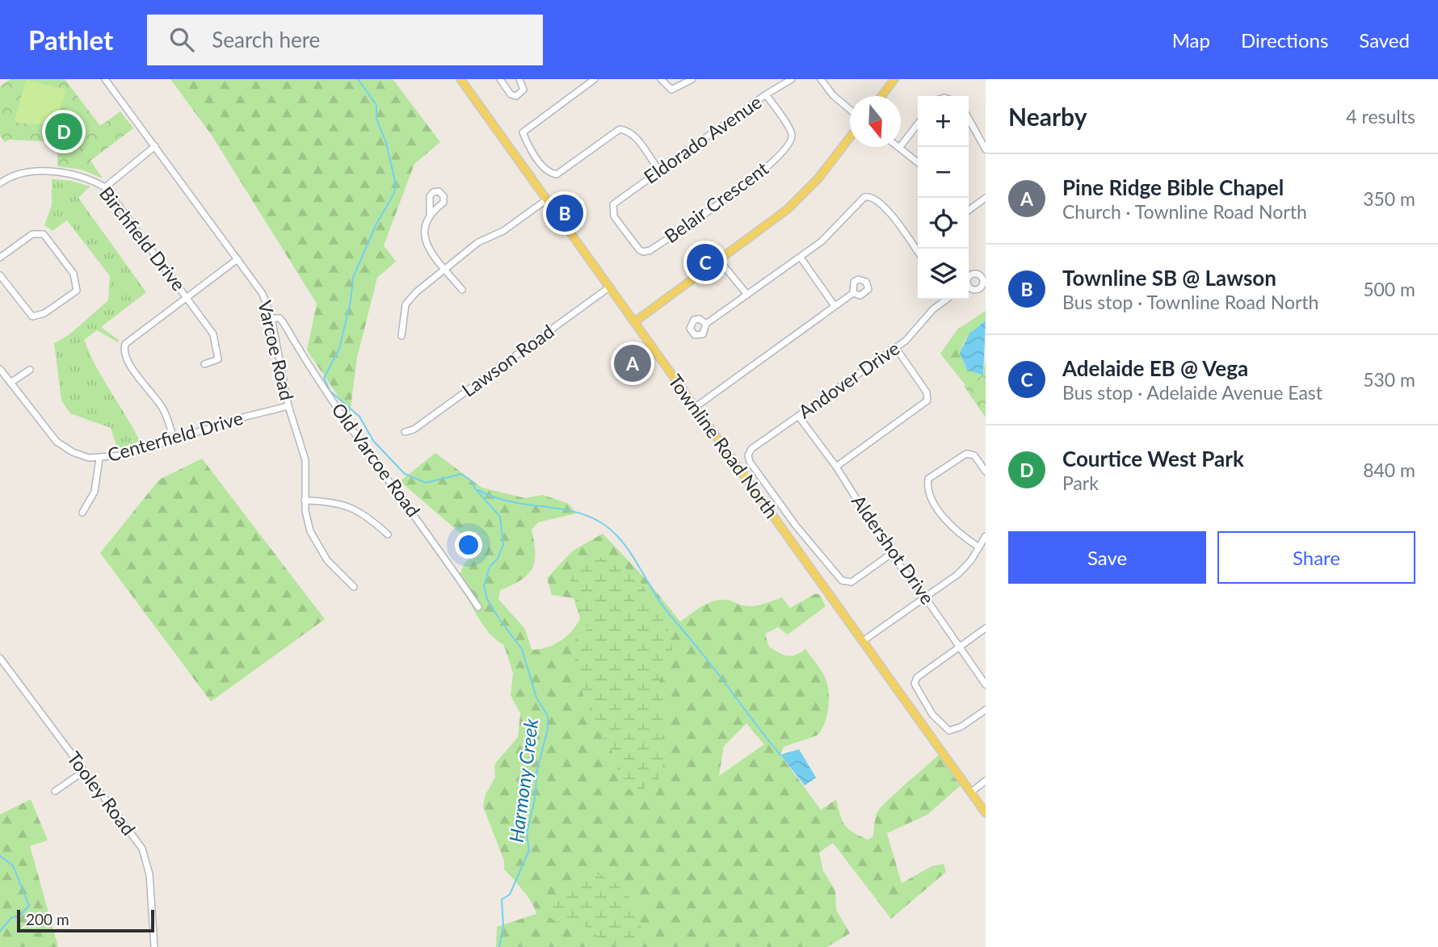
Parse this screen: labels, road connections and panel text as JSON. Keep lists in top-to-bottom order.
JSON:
{
  "streets": {
    "main road": ["Townline Road North"],
    "street": [
      "Eldorado Avenue",
      "Belair Crescent",
      "Birchfield Drive",
      "Varcoe Road",
      "Lawson Road",
      "Andover Drive",
      "Centerfield Drive",
      "Old Varcoe Road",
      "Aldershot Drive",
      "Tooley Road"
    ]
  },
  "crossings": [
    ["Eldorado Avenue", "Belair Crescent"],
    ["Varcoe Road", "Centerfield Drive"],
    ["Varcoe Road", "Old Varcoe Road"],
    ["Lawson Road", "Townline Road North"],
    ["Andover Drive", "Aldershot Drive"]
  ],
  "water": ["Harmony Creek"],
  "scale_bar": "200 m",
  "north": "bottom",
  "page": {
    "header": "Pathlet",
    "search": "Search here",
    "nav": ["Map", "Directions", "Saved"],
    "heading": ["Nearby", "4 results"],
    "map_buttons": ["+", "−"],
    "pins": [
      "D",
      "B",
      "C",
      "A"
    ],
    "list": [
      {
        "mark": "A",
        "name": "Pine Ridge Bible Chapel",
        "note": "Church · Townline Road North",
        "value": "350 m"
      },
      {
        "mark": "B",
        "name": "Townline SB @ Lawson",
        "note": "Bus stop · Townline Road North",
        "value": "500 m"
      },
      {
        "mark": "C",
        "name": "Adelaide EB @ Vega",
        "note": "Bus stop · Adelaide Avenue East",
        "value": "530 m"
      },
      {
        "mark": "D",
        "name": "Courtice West Park",
        "note": "Park",
        "value": "840 m"
      }
    ],
    "buttons": ["Save", "Share"],
    "scale": "200 m"
  }
}
